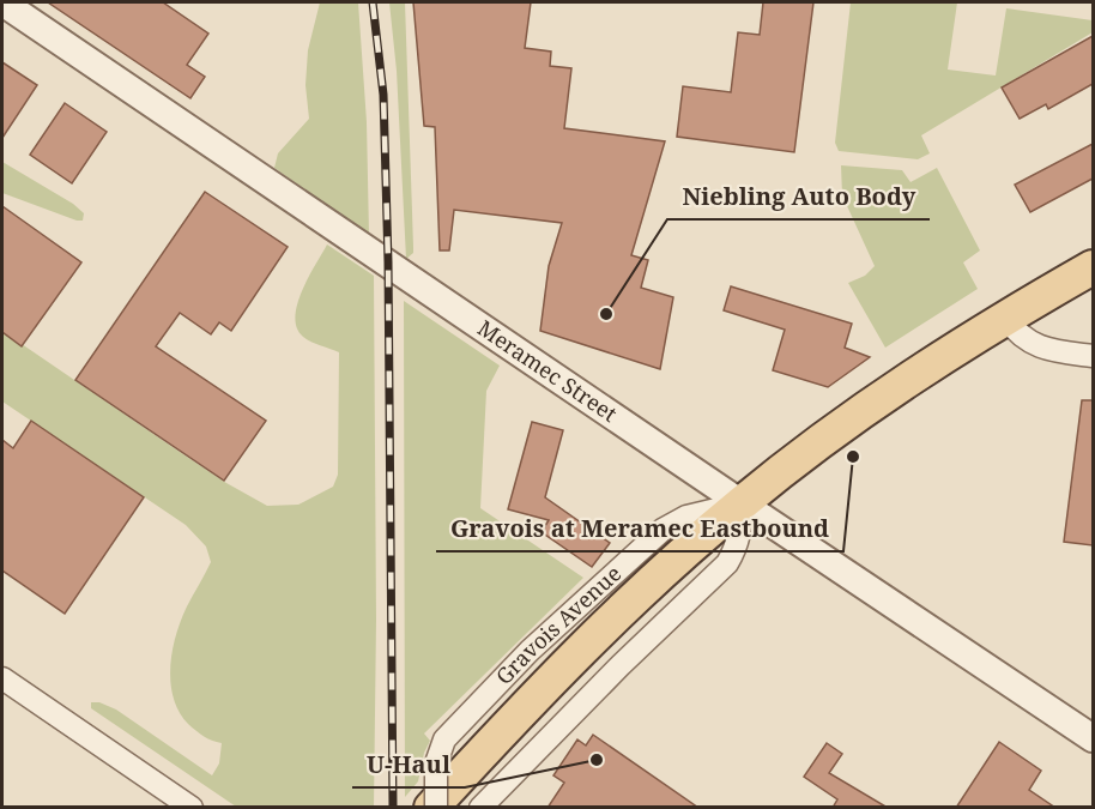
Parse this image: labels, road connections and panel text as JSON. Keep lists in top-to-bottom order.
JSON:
{
  "streets": {
    "main road": ["Gravois Avenue"],
    "street": ["Meramec Street"]
  },
  "crossings": [
    ["Meramec Street", "Gravois Avenue"]
  ],
  "places": ["Niebling Auto Body", "Gravois at Meramec Eastbound", "U-Haul"]
}
